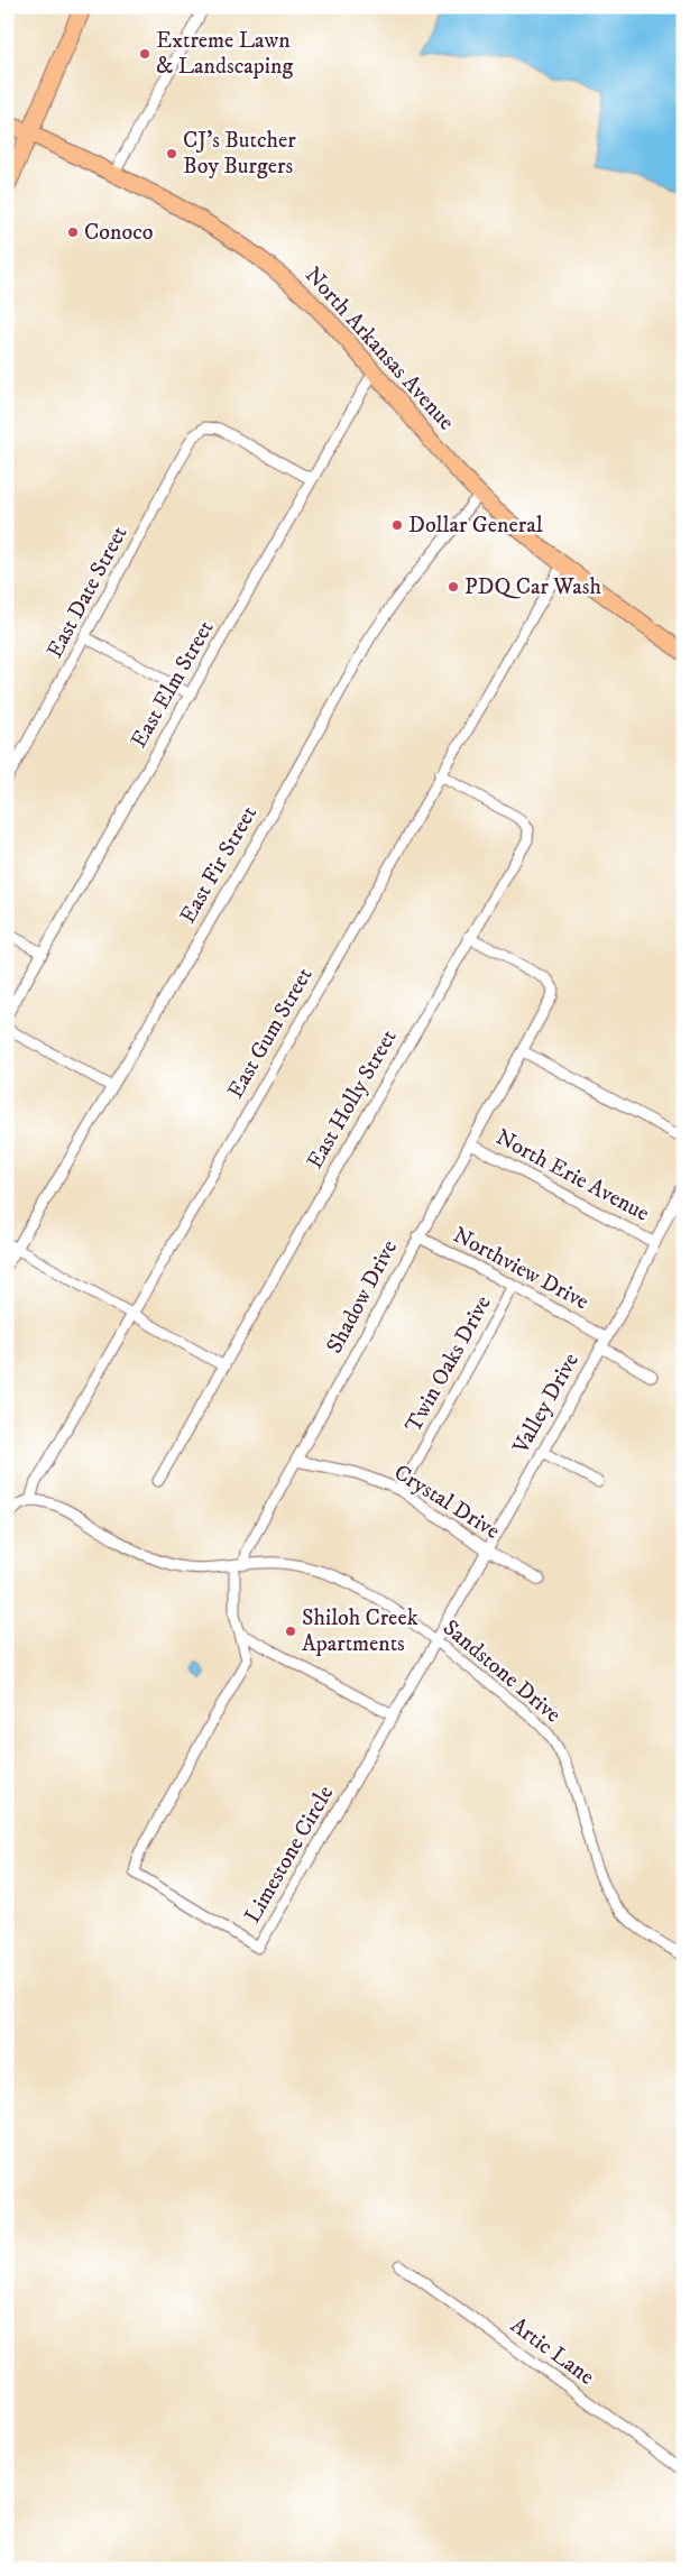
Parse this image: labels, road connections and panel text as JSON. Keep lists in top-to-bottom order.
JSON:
{
  "streets": {
    "highway": ["North Arkansas Avenue"],
    "street": [
      "East Date Street",
      "East Elm Street",
      "East Fir Street",
      "East Gum Street",
      "East Holly Street",
      "North Erie Avenue",
      "Northview Drive",
      "Shadow Drive",
      "Twin Oaks Drive",
      "Valley Drive",
      "Crystal Drive",
      "Sandstone Drive",
      "Limestone Circle",
      "Artic Lane"
    ]
  },
  "crossings": [
    ["North Arkansas Avenue", "East Elm Street"],
    ["North Arkansas Avenue", "East Fir Street"],
    ["North Arkansas Avenue", "East Gum Street"],
    ["East Date Street", "East Elm Street"],
    ["East Gum Street", "East Holly Street"],
    ["East Gum Street", "Sandstone Drive"],
    ["East Holly Street", "Shadow Drive"],
    ["North Erie Avenue", "Shadow Drive"],
    ["North Erie Avenue", "Valley Drive"],
    ["Northview Drive", "Shadow Drive"],
    ["Northview Drive", "Twin Oaks Drive"],
    ["Northview Drive", "Valley Drive"],
    ["Shadow Drive", "Crystal Drive"],
    ["Shadow Drive", "Sandstone Drive"],
    ["Shadow Drive", "Limestone Circle"],
    ["Twin Oaks Drive", "Crystal Drive"],
    ["Valley Drive", "Crystal Drive"],
    ["Valley Drive", "Sandstone Drive"],
    ["Valley Drive", "Limestone Circle"],
    ["Sandstone Drive", "Limestone Circle"]
  ],
  "places": [
    "Extreme Lawn & Landscaping",
    "CJ's Butcher Boy Burgers",
    "Conoco",
    "Dollar General",
    "PDQ Car Wash",
    "Shiloh Creek Apartments"
  ]
}
